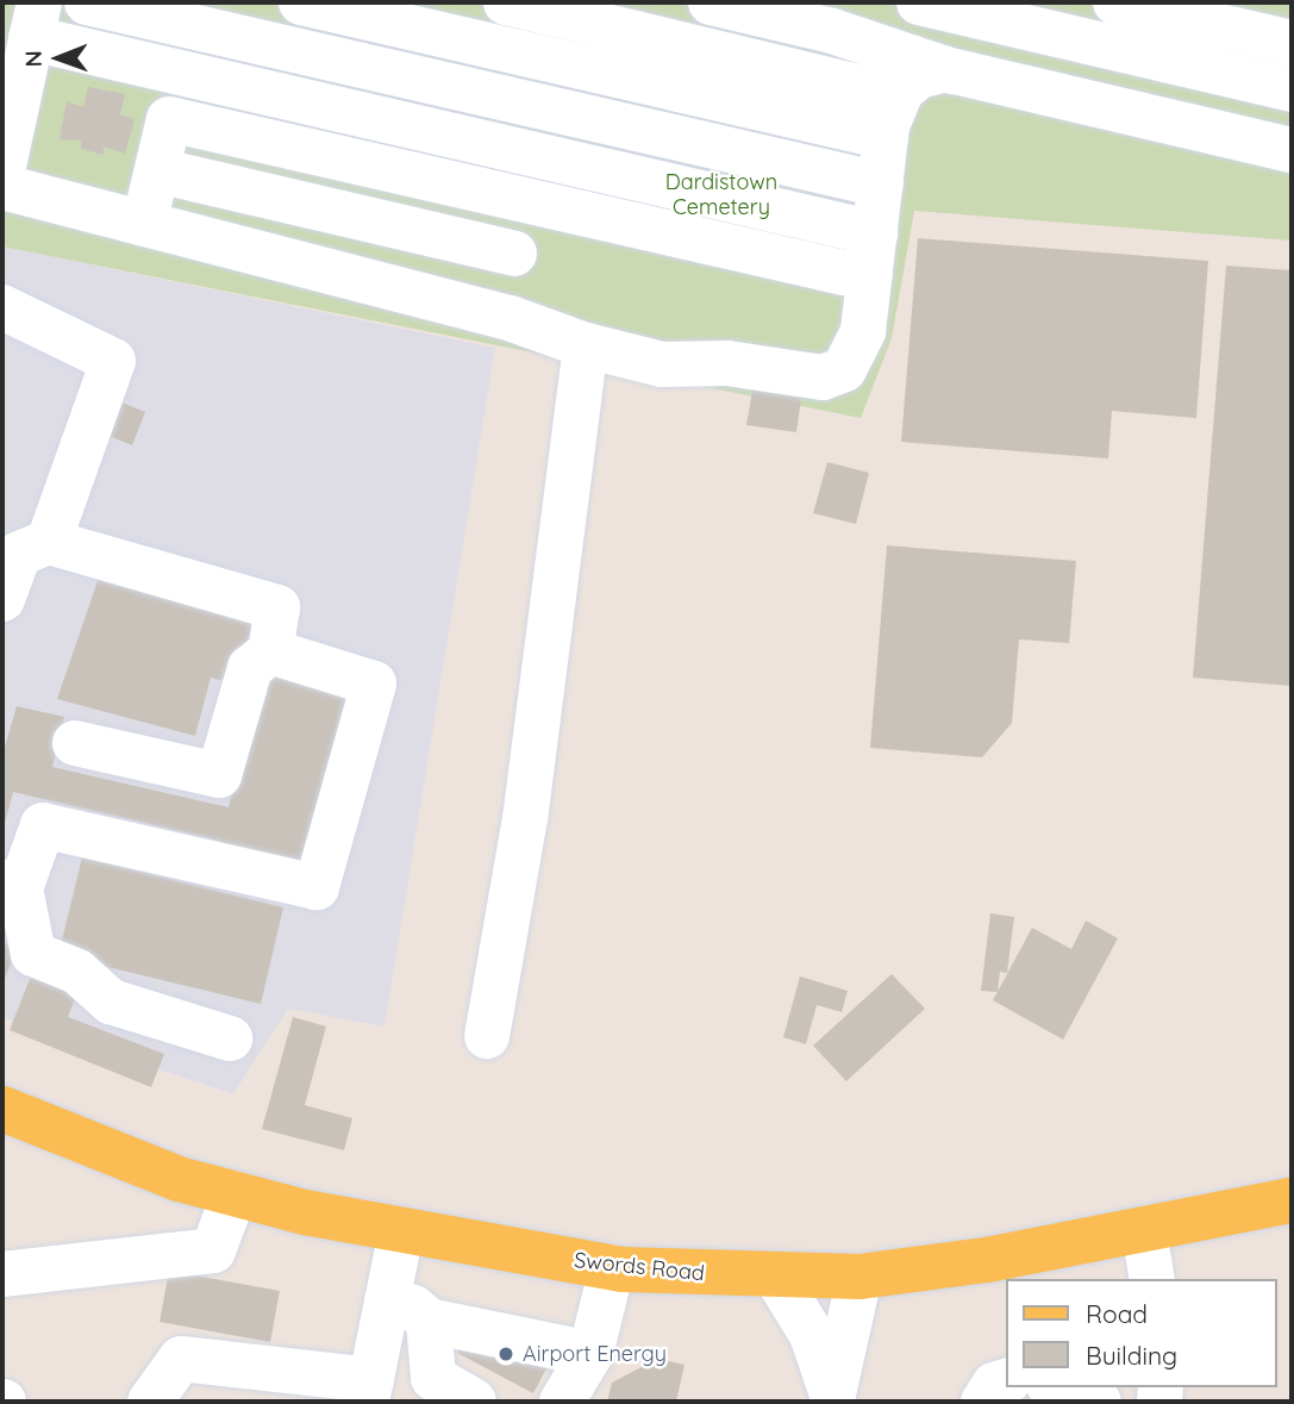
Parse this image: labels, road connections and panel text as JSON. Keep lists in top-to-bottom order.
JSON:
{
  "streets": {
    "main road": ["Swords Road"]
  },
  "parks": ["Dardistown Cemetery"],
  "places": ["Airport Energy"],
  "legend": ["Road", "Building"],
  "north": "left"
}
